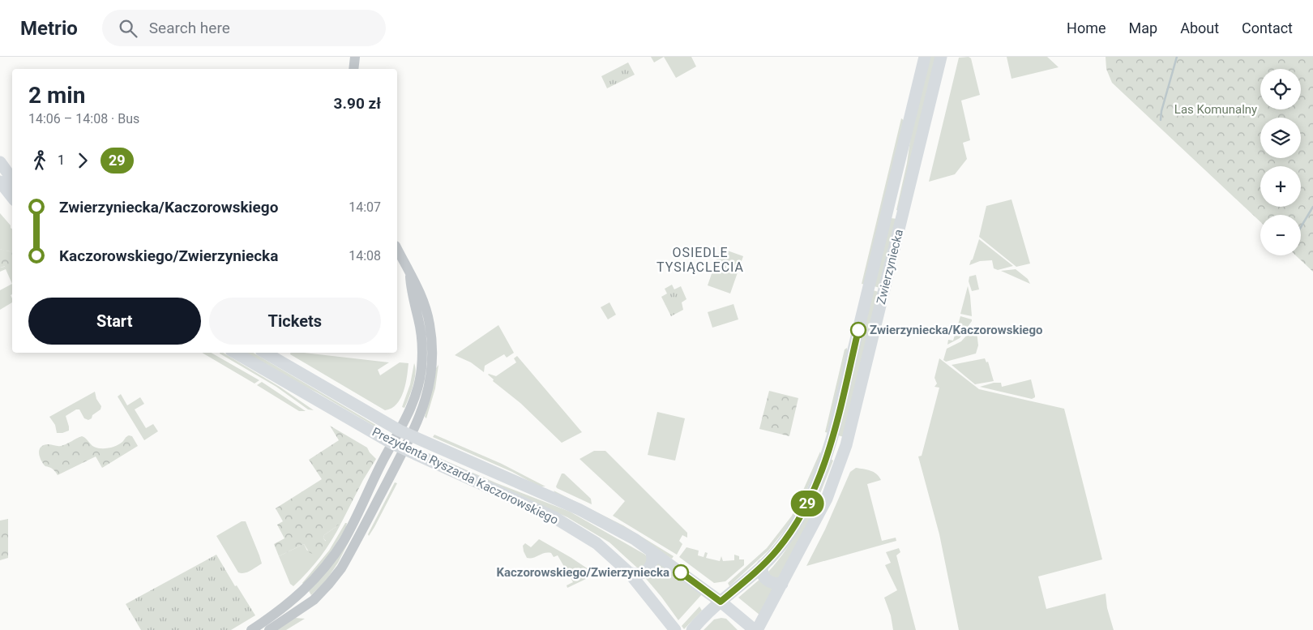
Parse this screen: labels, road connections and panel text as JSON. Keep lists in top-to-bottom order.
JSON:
{
  "streets": {
    "main road": ["Zwierzyniecka", "Prezydenta Ryszarda Kaczorowskiego"]
  },
  "crossings": [
    ["Zwierzyniecka", "Prezydenta Ryszarda Kaczorowskiego"]
  ],
  "districts": ["OSIEDLE TYSIĄCLECIA"],
  "parks": ["Las Komunalny"],
  "places": ["Zwierzyniecka/Kaczorowskiego", "Kaczorowskiego/Zwierzyniecka"],
  "lines": ["bus line 29"],
  "page": {
    "header": "Metrio",
    "search": "Search here",
    "nav": [
      "Home",
      "Map",
      "About",
      "Contact"
    ],
    "on_map": "29",
    "map_buttons": ["+", "−"],
    "heading": ["2 min", "14:06 – 14:08 · Bus", "3.90 zł"],
    "legs": ["1", "29"],
    "list": [
      {
        "name": "Zwierzyniecka/Kaczorowskiego",
        "value": "14:07"
      },
      {
        "name": "Kaczorowskiego/Zwierzyniecka",
        "value": "14:08"
      }
    ],
    "buttons": ["Start", "Tickets"]
  }
}
